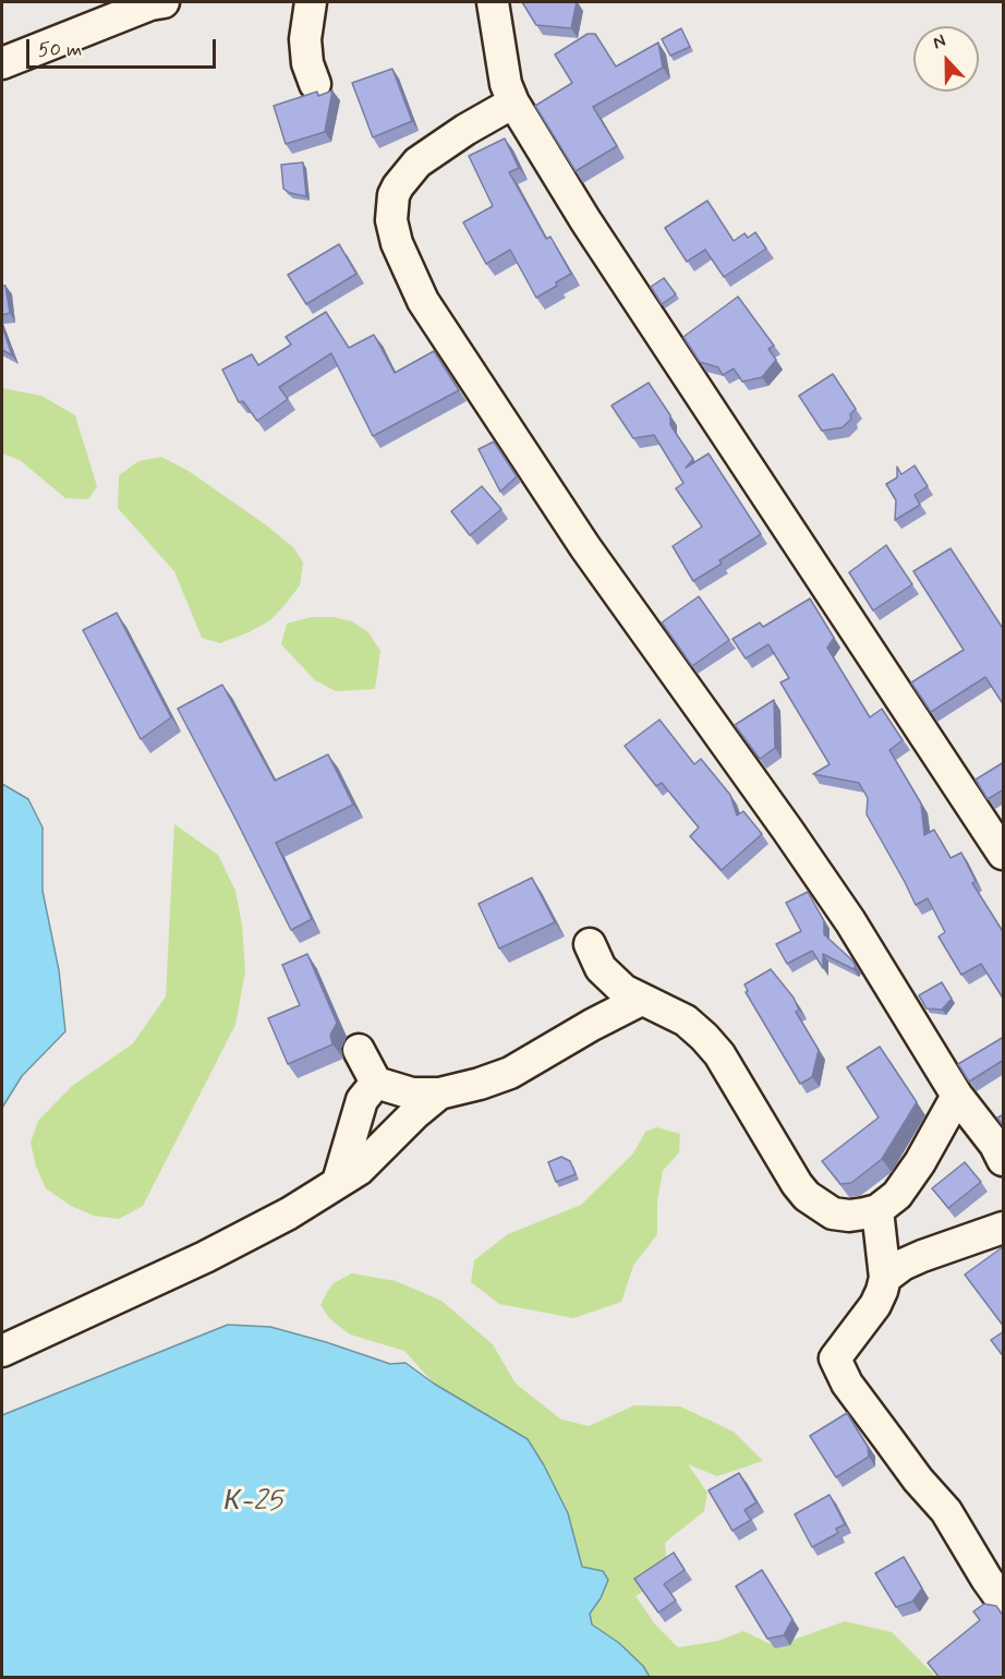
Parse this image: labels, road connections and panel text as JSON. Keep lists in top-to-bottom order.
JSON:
{
  "water": ["К-25"],
  "scale_bar": "50 m",
  "north": "top"
}
